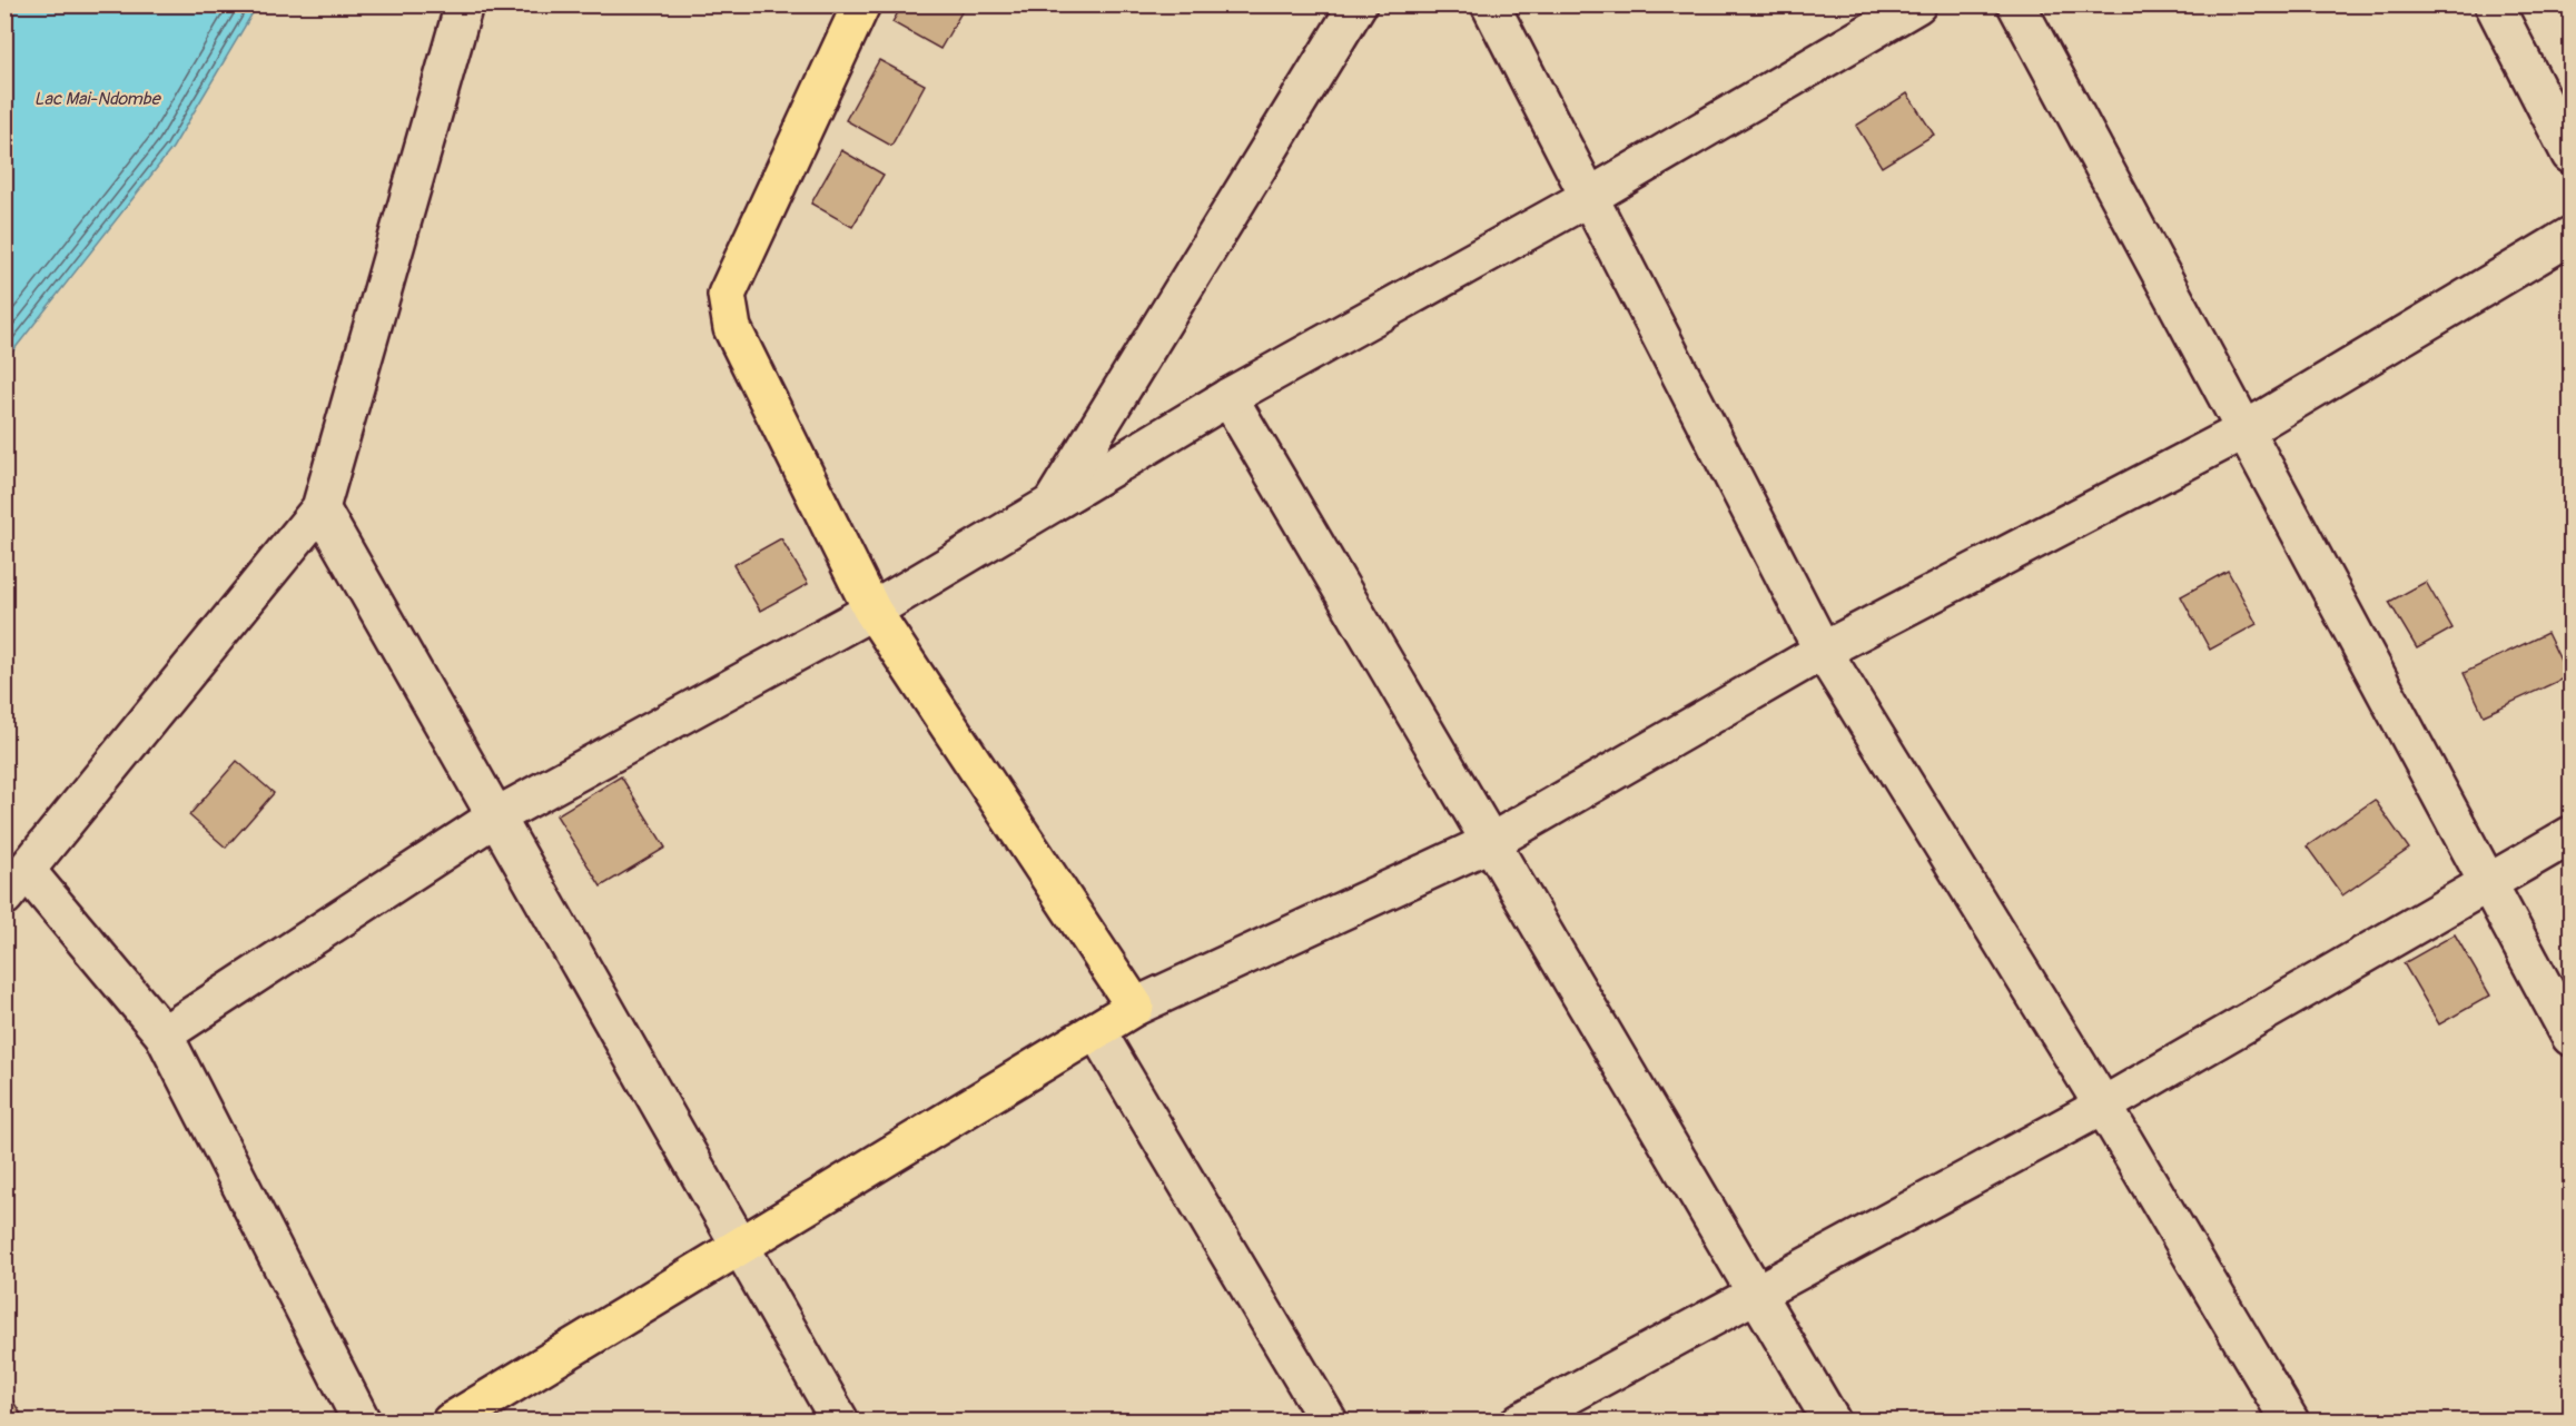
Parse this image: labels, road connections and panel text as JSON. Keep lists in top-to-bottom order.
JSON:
{
  "water": ["Lac Mai-Ndombe"]
}
